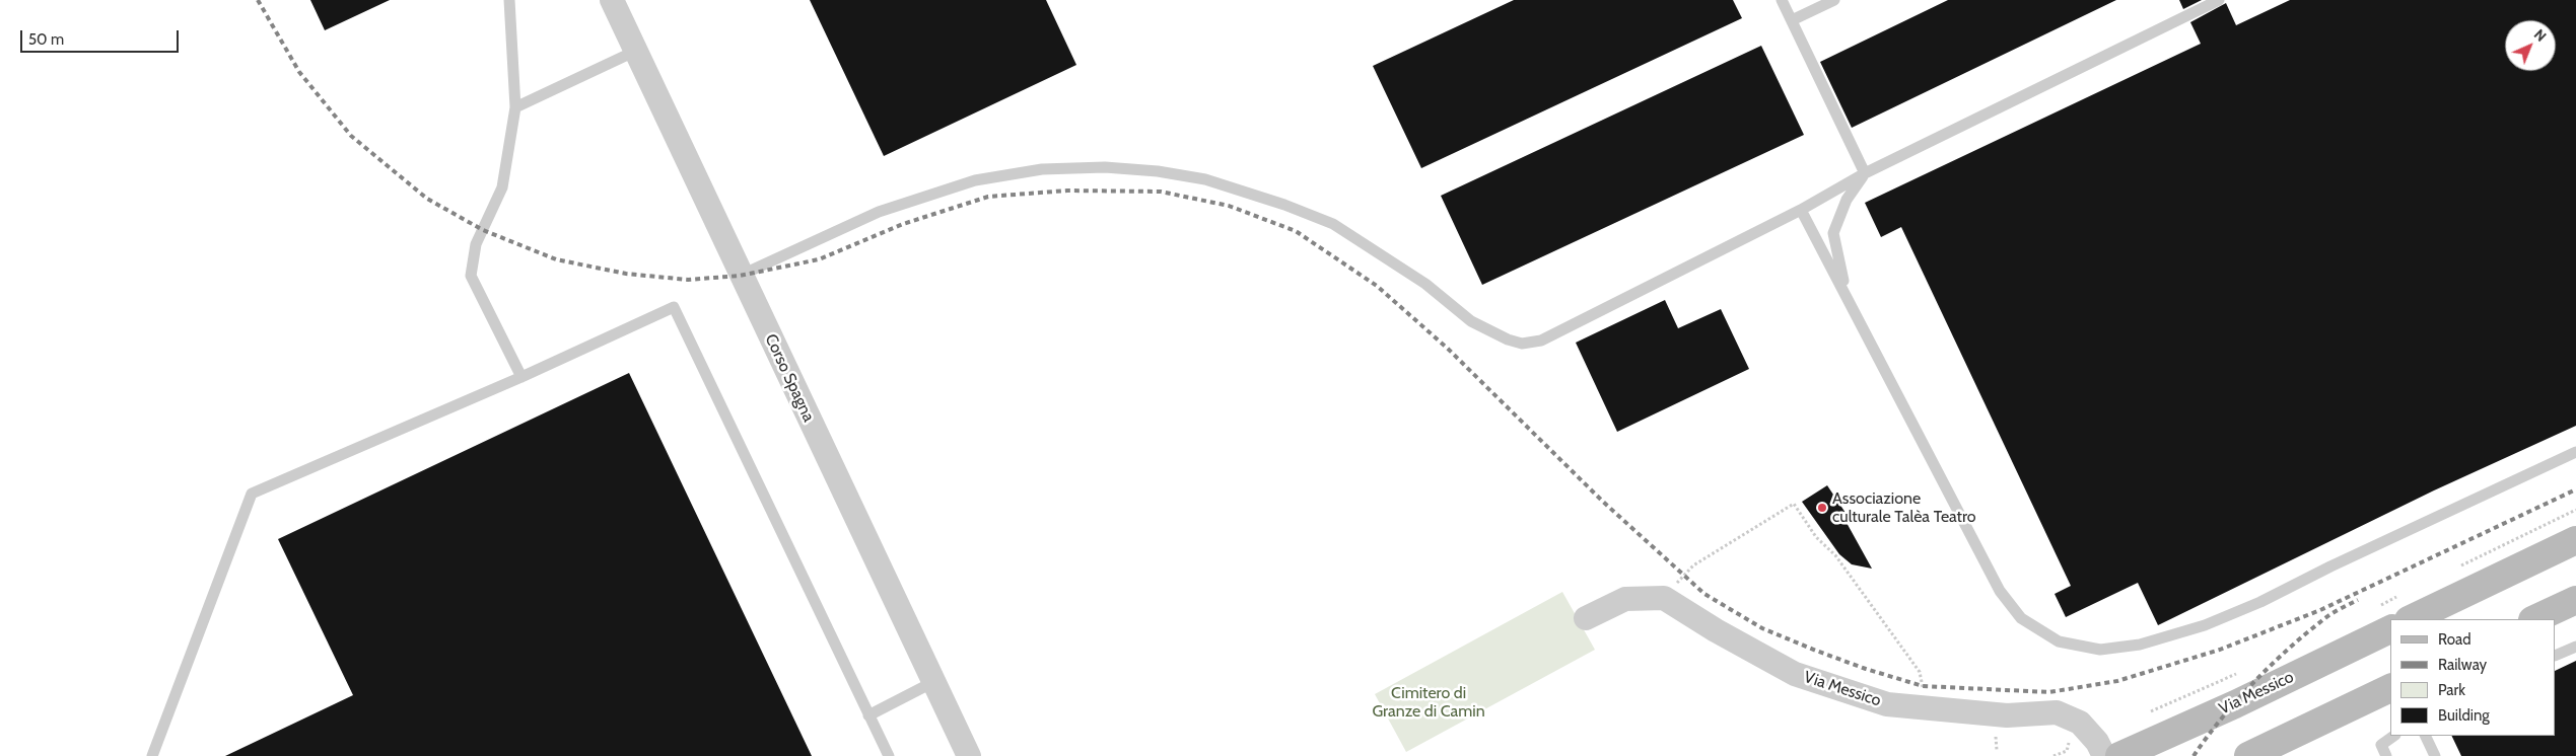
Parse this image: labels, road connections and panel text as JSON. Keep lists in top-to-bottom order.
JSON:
{
  "streets": {
    "street": ["Corso Spagna", "Via Messico"]
  },
  "parks": ["Cimitero di Granze di Camin"],
  "places": ["Associazione culturale Talèa Teatro"],
  "legend": [
    "Road",
    "Railway",
    "Park",
    "Building"
  ],
  "scale_bar": "50 m",
  "north": "top right"
}
